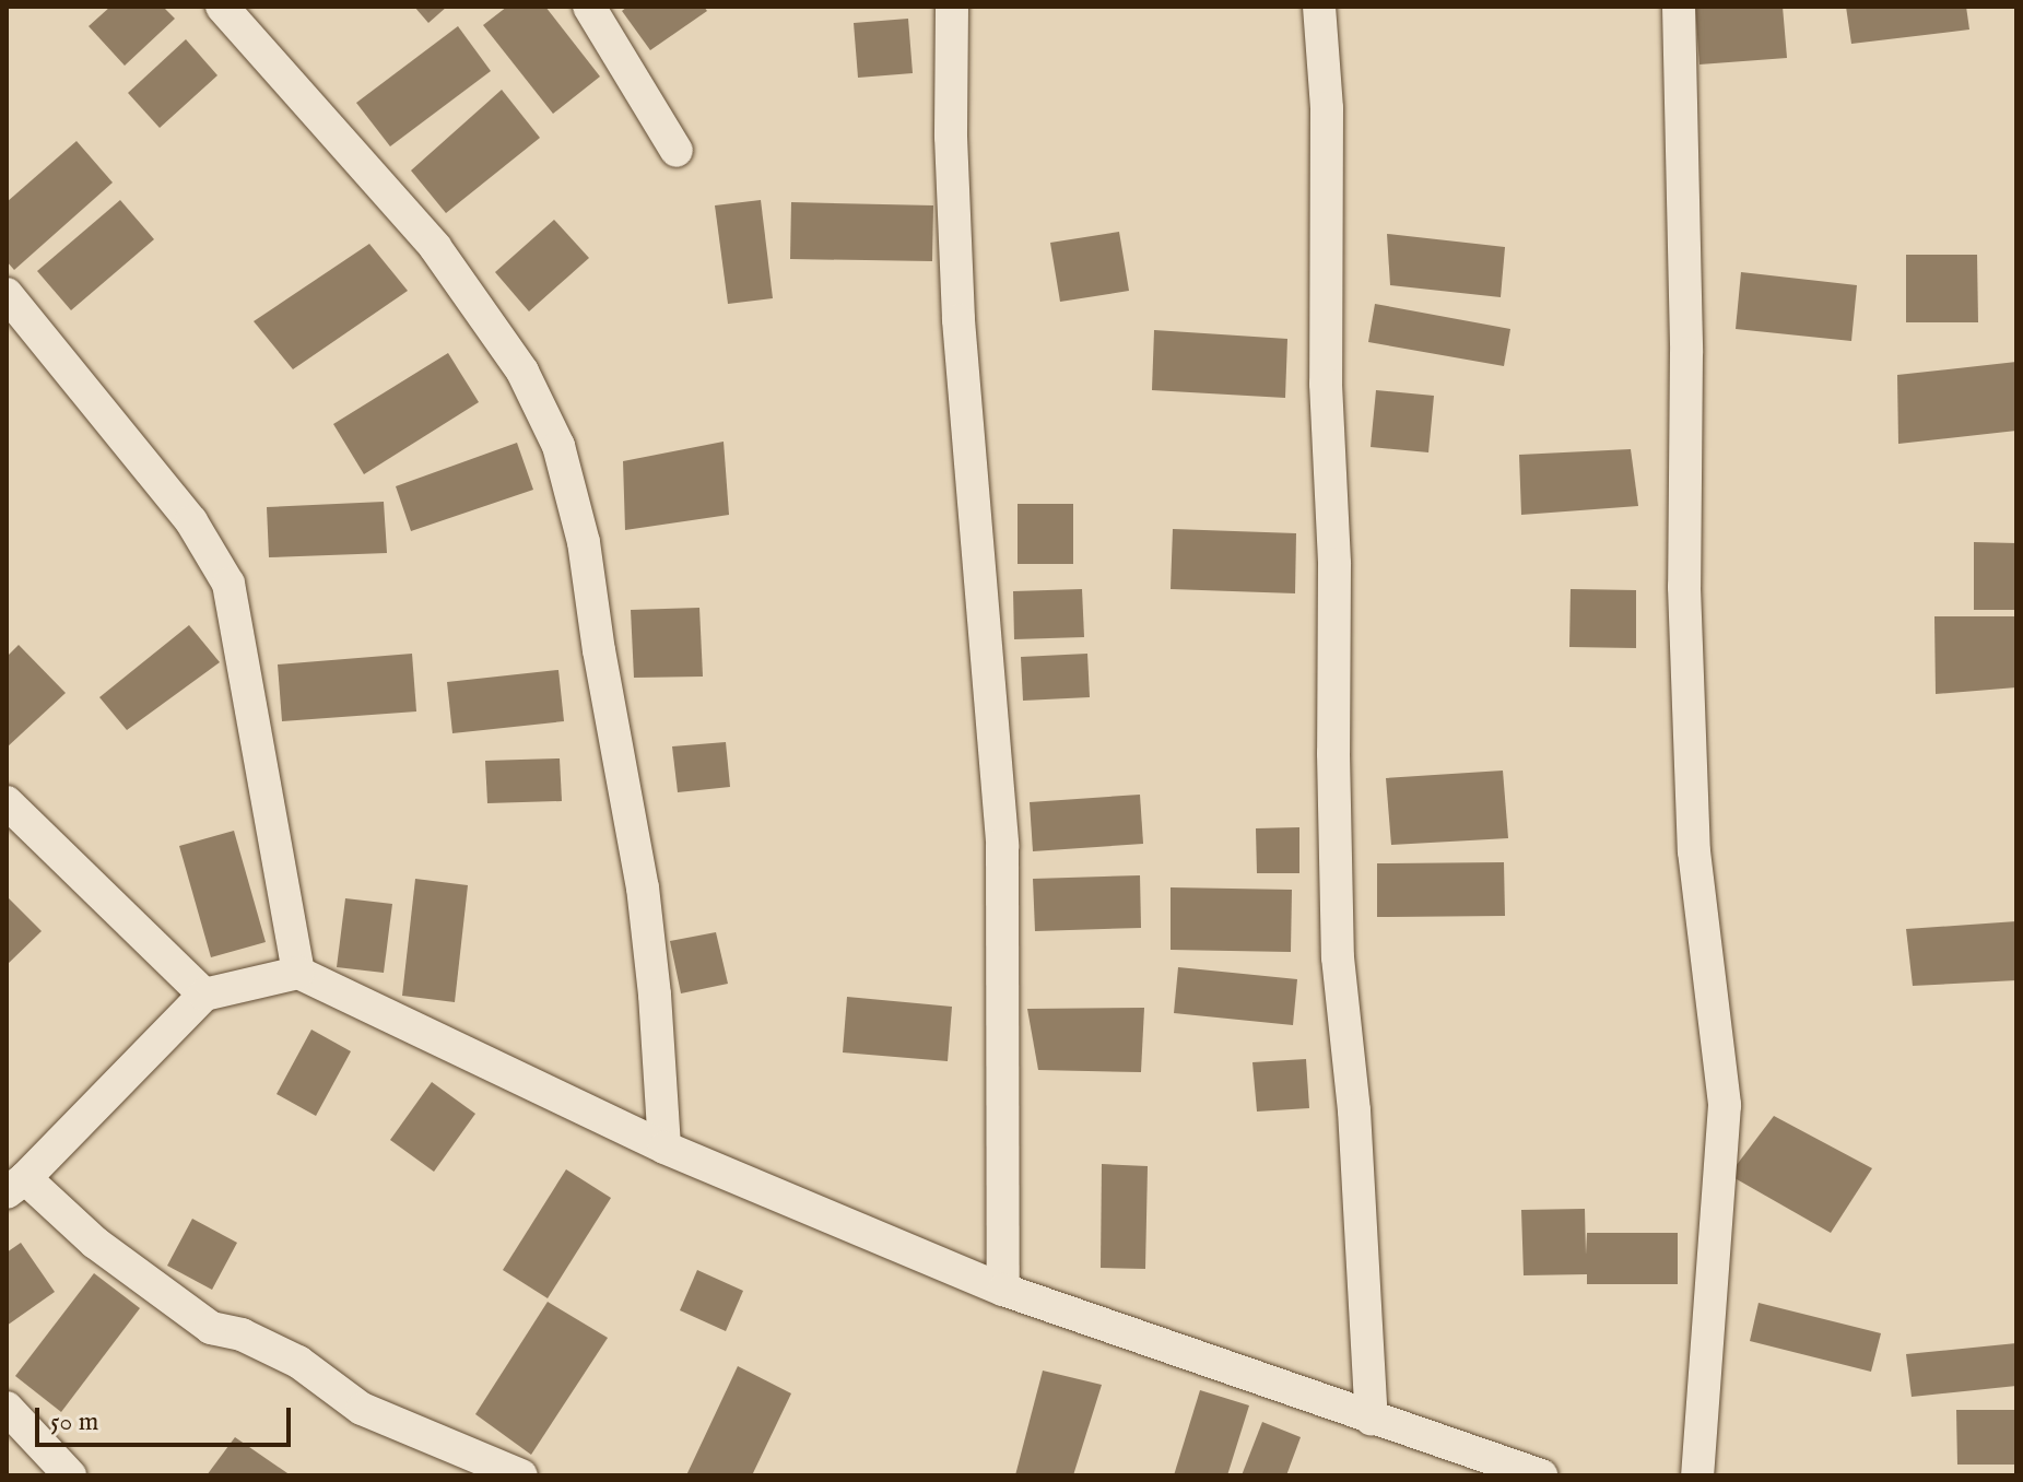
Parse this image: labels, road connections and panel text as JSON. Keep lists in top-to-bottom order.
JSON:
{
  "scale_bar": "50 m"
}
